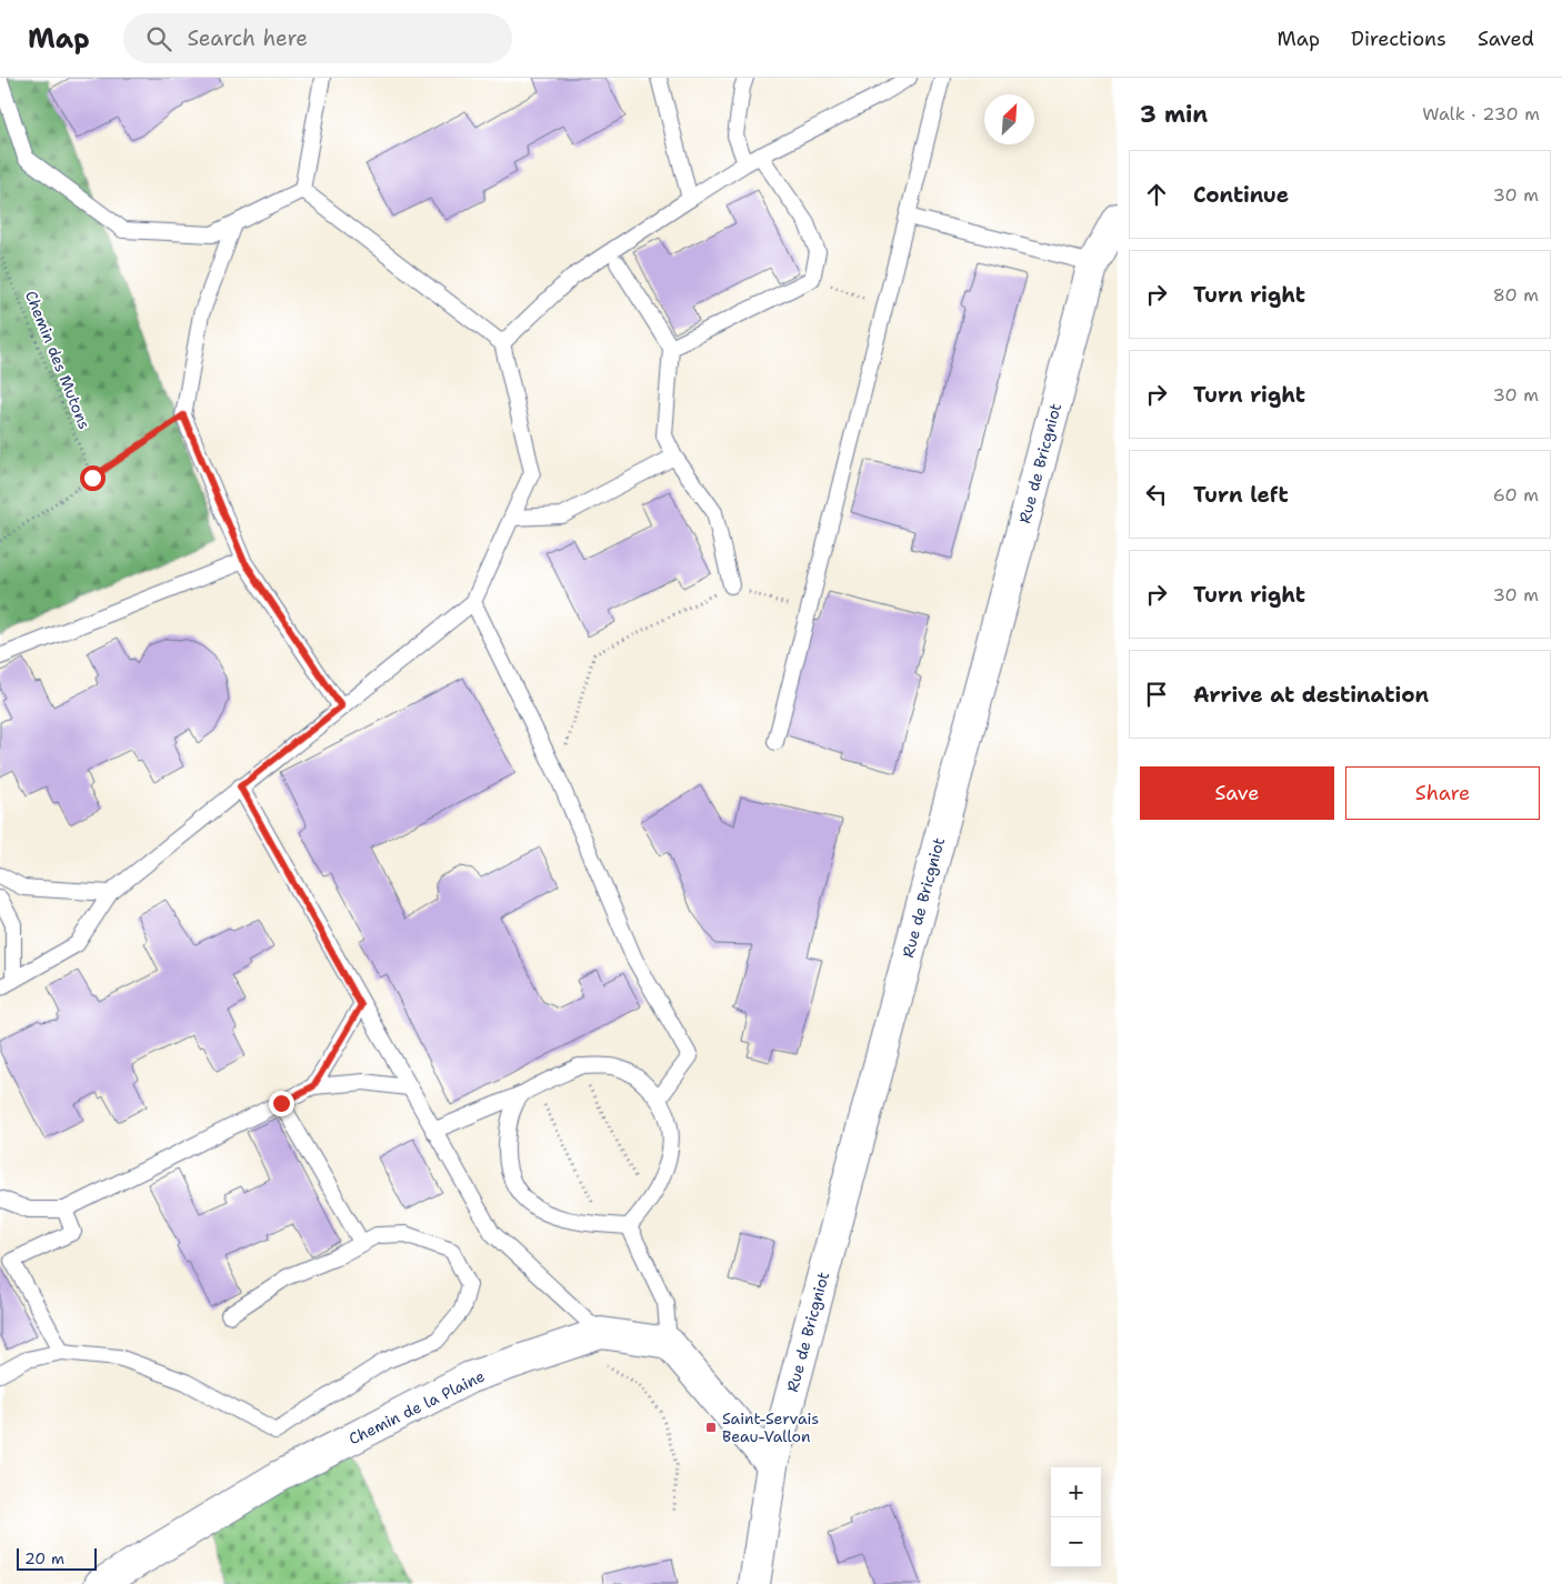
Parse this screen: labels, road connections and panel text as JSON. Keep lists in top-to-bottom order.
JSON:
{
  "streets": {
    "street": ["Rue de Bricgniot", "Chemin de la Plaine"],
    "path": ["Chemin des Mutons"]
  },
  "places": {
    "transit": ["Saint-Servais Beau-Vallon"]
  },
  "scale_bar": "20 m",
  "north": "top right",
  "page": {
    "header": "Map",
    "search": "Search here",
    "nav": ["Map", "Directions", "Saved"],
    "heading": ["3 min", "Walk · 230 m"],
    "list": [
      ["Continue", "30 m"],
      ["Turn right", "80 m"],
      ["Turn right", "30 m"],
      ["Turn left", "60 m"],
      ["Turn right", "30 m"],
      "Arrive at destination"
    ],
    "buttons": ["Save", "Share"],
    "map_buttons": ["+", "−"],
    "scale": "20 m"
  }
}
